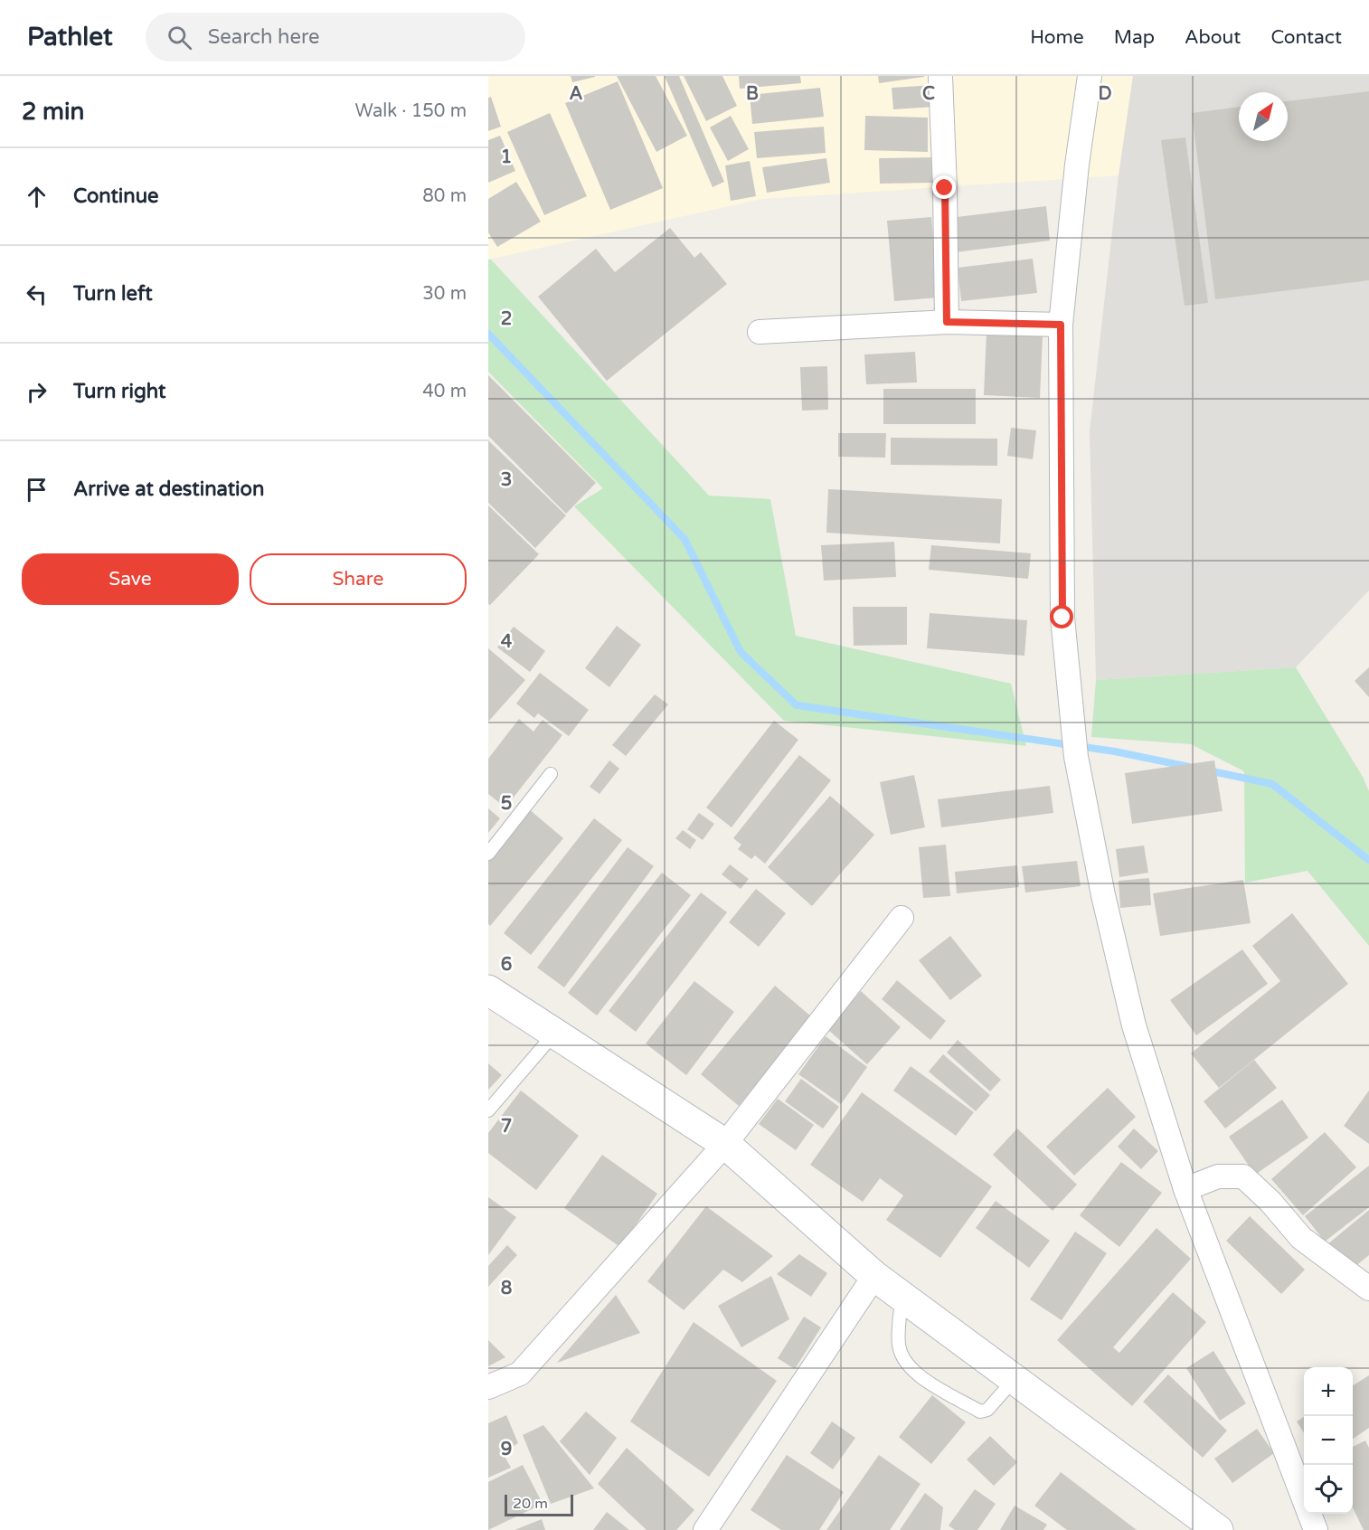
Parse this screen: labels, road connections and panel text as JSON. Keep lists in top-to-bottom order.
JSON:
{
  "scale_bar": "20 m",
  "north": "top right",
  "page": {
    "header": "Pathlet",
    "search": "Search here",
    "nav": [
      "Home",
      "Map",
      "About",
      "Contact"
    ],
    "heading": ["2 min", "Walk · 150 m"],
    "list": [
      ["Continue", "80 m"],
      ["Turn left", "30 m"],
      ["Turn right", "40 m"],
      "Arrive at destination"
    ],
    "buttons": ["Save", "Share"],
    "map_buttons": ["+", "−"],
    "scale": "20 m"
  },
  "grid": {
    "columns": [
      "A",
      "B",
      "C",
      "D"
    ],
    "rows": [
      "1",
      "2",
      "3",
      "4",
      "5",
      "6",
      "7",
      "8",
      "9"
    ]
  }
}
